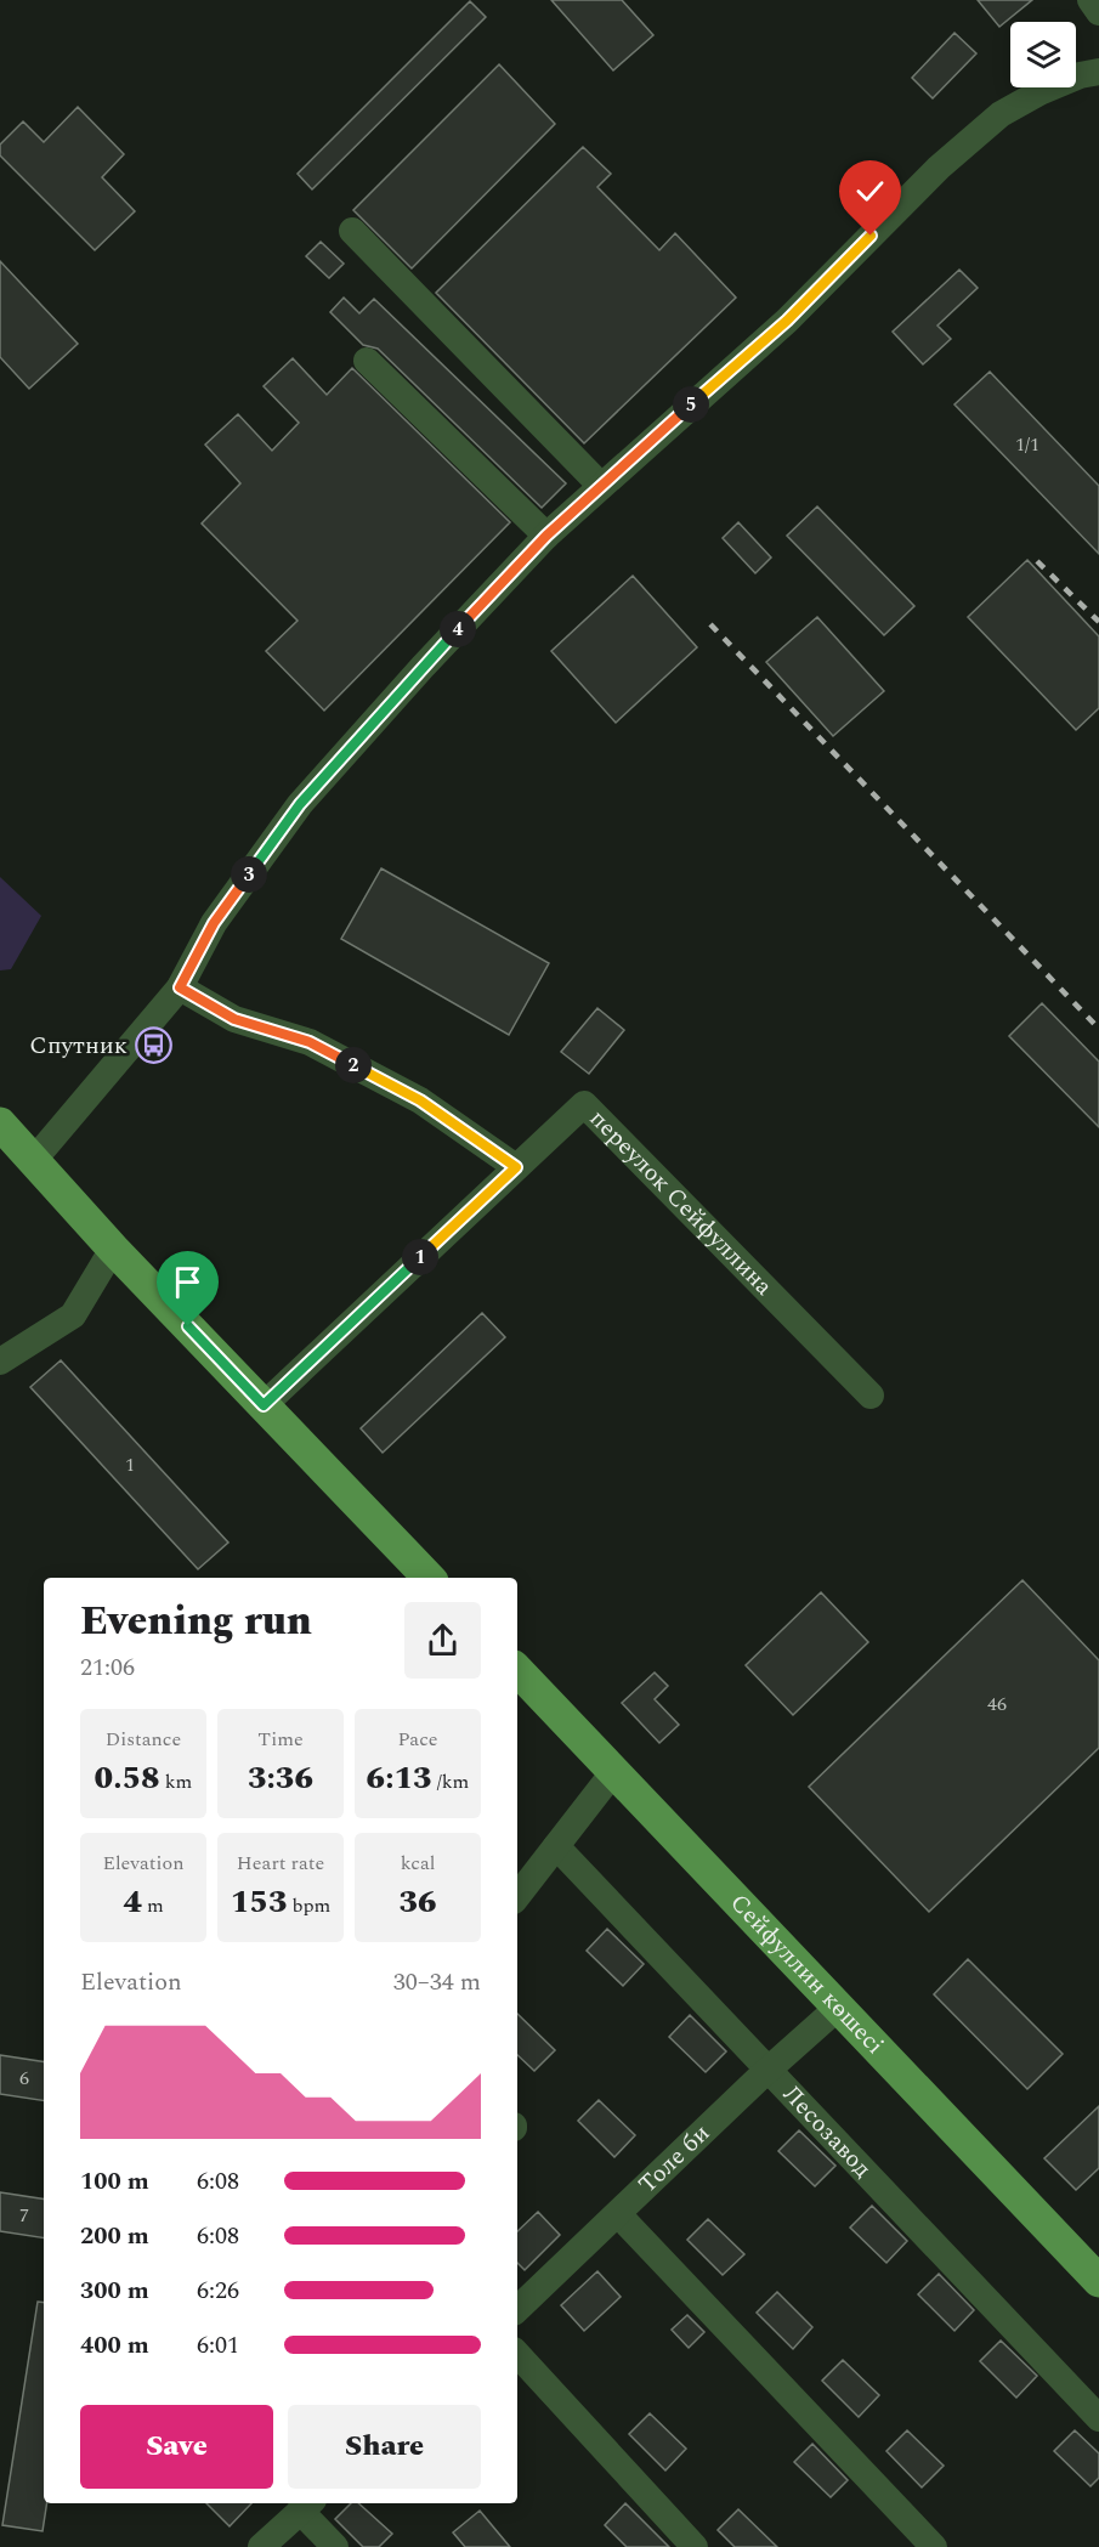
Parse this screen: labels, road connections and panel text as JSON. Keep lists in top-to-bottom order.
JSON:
{
  "streets": {
    "main road": ["Сейфуллин көшесі"],
    "street": ["переулок Сейфуллина", "Лесозавод", "Толе би"]
  },
  "crossings": [
    ["Сейфуллин көшесі", "Толе би"],
    ["Лесозавод", "Толе би"]
  ],
  "places": {
    "bus stop": ["Спутник"]
  },
  "house_numbers": [
    "1/1",
    "1",
    "46",
    "6",
    "7"
  ],
  "page": {
    "pins": [
      "5",
      "4",
      "3",
      "2",
      "1"
    ],
    "heading": ["Evening run", "21:06"],
    "stats": [
      ["Distance", "0.58 km"],
      ["Time", "3:36"],
      ["Pace", "6:13 /km"],
      ["Elevation", "4 m"],
      ["Heart rate", "153 bpm"],
      ["kcal", "36"]
    ],
    "chart": ["Elevation", "30–34 m"],
    "list": [
      {
        "name": "100 m",
        "note": "6:08"
      },
      {
        "name": "200 m",
        "note": "6:08"
      },
      {
        "name": "300 m",
        "note": "6:26"
      },
      {
        "name": "400 m",
        "note": "6:01"
      }
    ],
    "buttons": ["Save", "Share"]
  }
}
